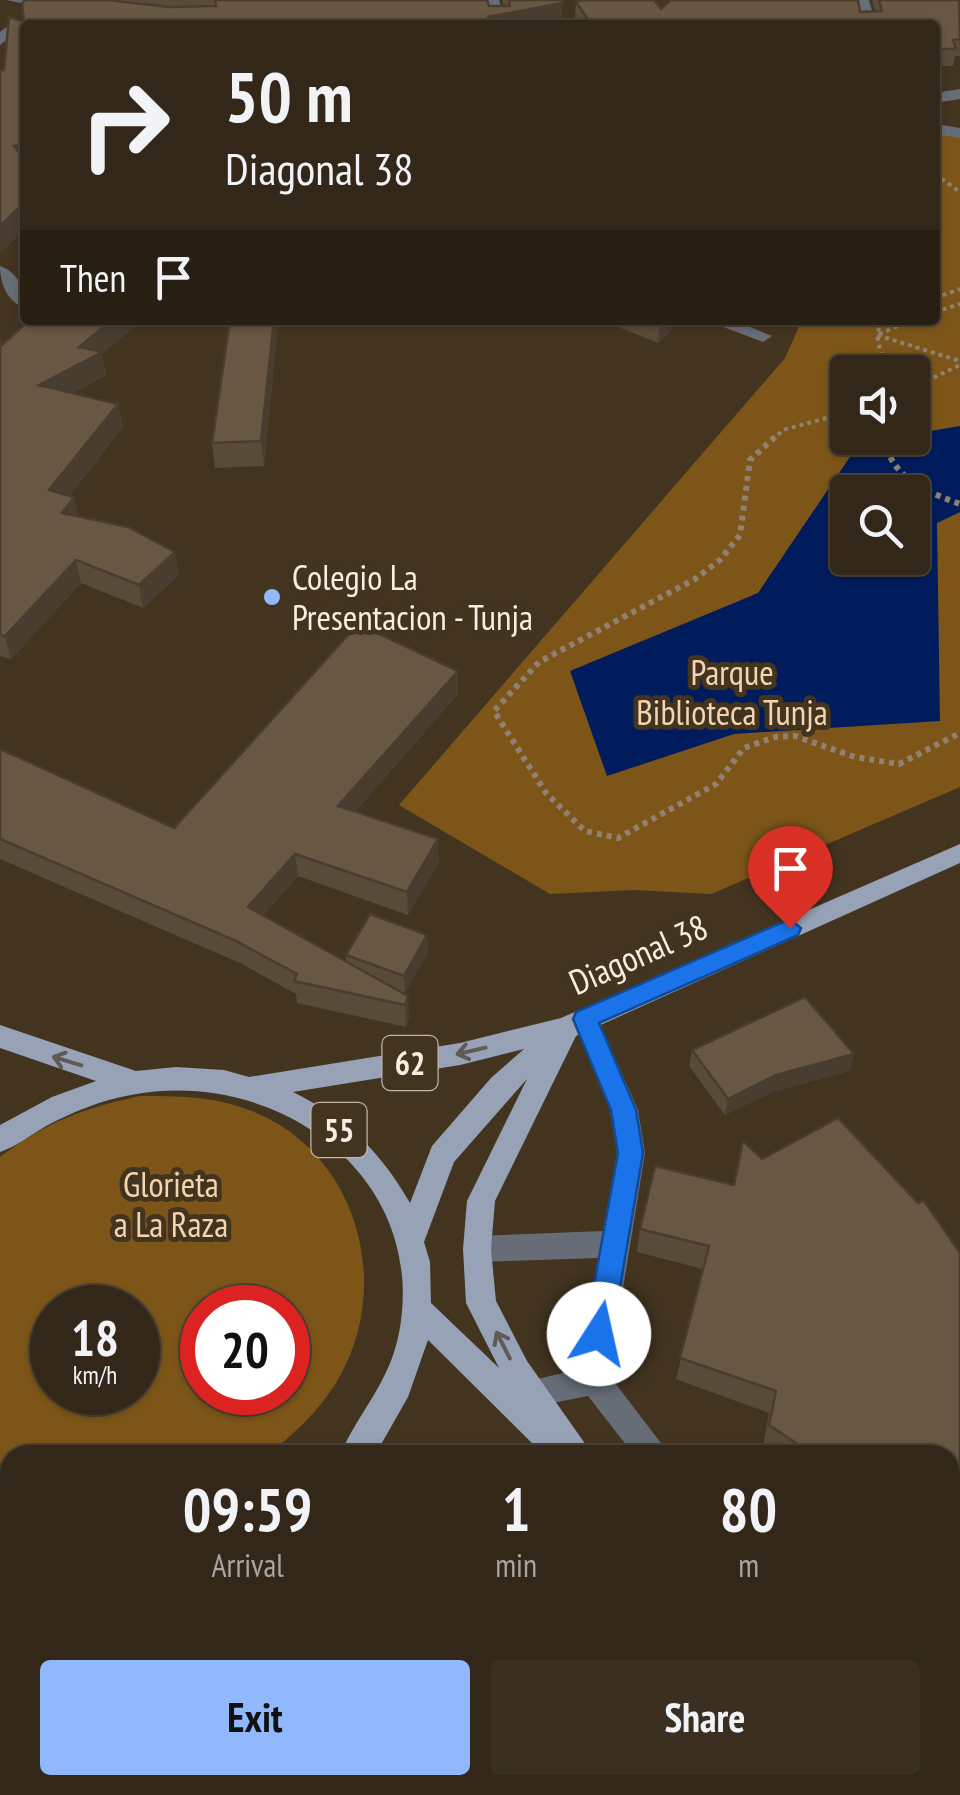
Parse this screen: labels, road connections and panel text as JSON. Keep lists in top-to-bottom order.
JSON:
{
  "streets": {
    "main road": ["Diagonal 38", "62", "55"]
  },
  "crossings": [
    ["Diagonal 38", "55"]
  ],
  "parks": ["Parque Biblioteca Tunja", "Glorieta a La Raza"],
  "places": ["Colegio La Presentacion - Tunja"],
  "page": {
    "turn": ["50 m", "Diagonal 38"],
    "then": "Then",
    "speed": "18 km/h",
    "limit": "20",
    "eta": [
      "09:59",
      "Arrival",
      "1",
      "min",
      "80",
      "m"
    ],
    "buttons": ["Exit", "Share"]
  }
}
